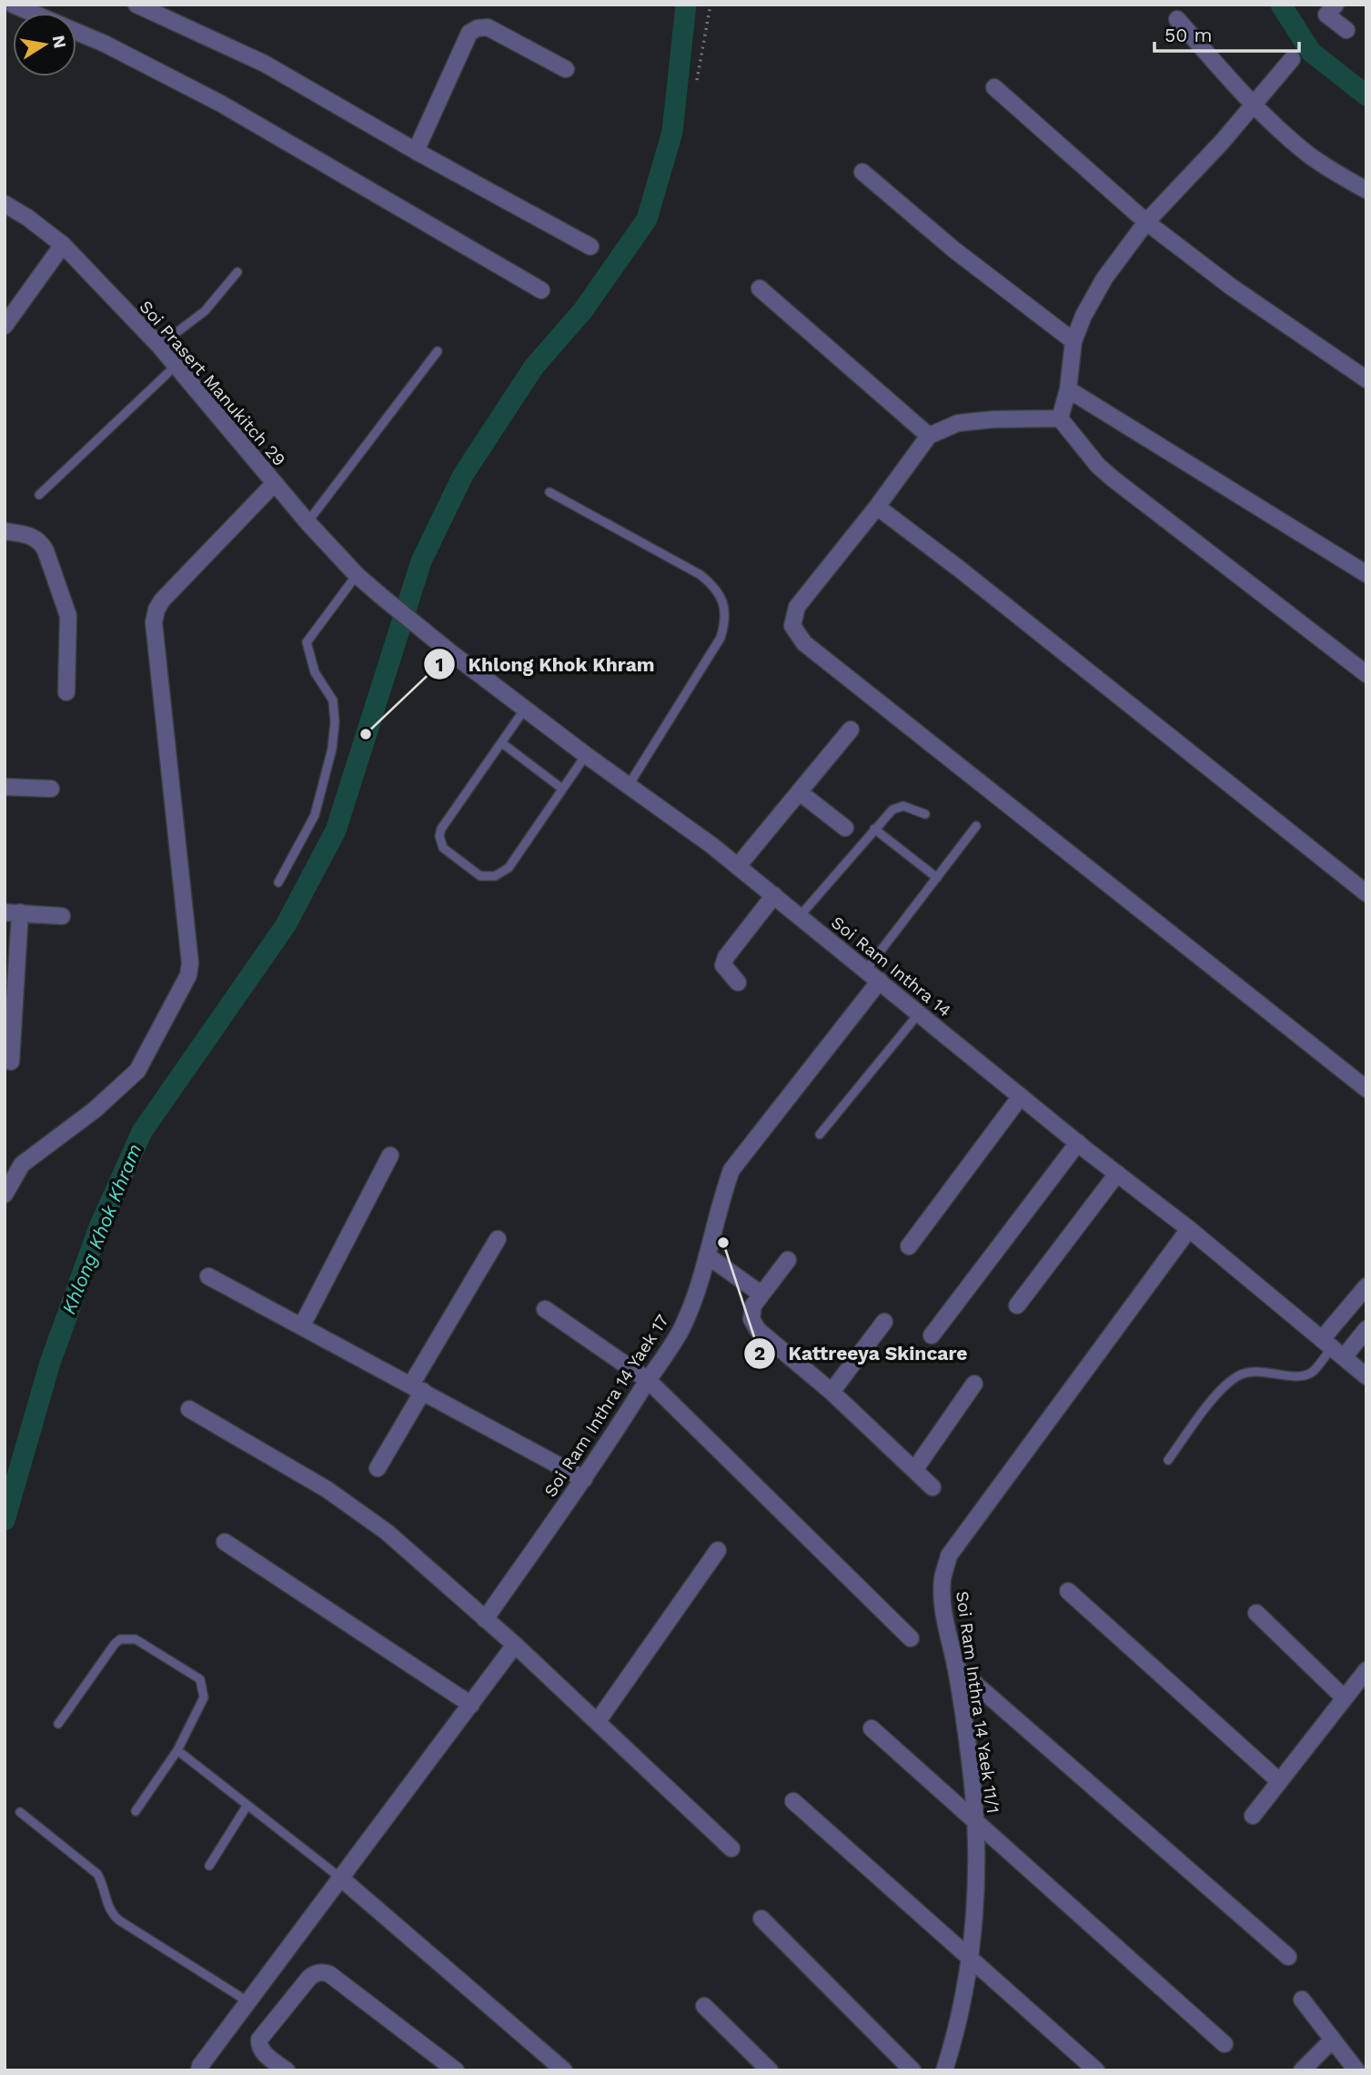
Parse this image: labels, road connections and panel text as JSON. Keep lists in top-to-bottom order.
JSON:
{
  "streets": {
    "street": [
      "Soi Prasert Manukitch 29",
      "Soi Ram Inthra 14",
      "Soi Ram Inthra 14 Yaek 17",
      "Soi Ram Inthra 14 Yaek 11/1"
    ]
  },
  "crossings": [
    ["Soi Prasert Manukitch 29", "Soi Ram Inthra 14"],
    ["Soi Ram Inthra 14", "Soi Ram Inthra 14 Yaek 17"],
    ["Soi Ram Inthra 14", "Soi Ram Inthra 14 Yaek 11/1"]
  ],
  "water": ["Khlong Khok Khram"],
  "places": ["Khlong Khok Khram", "Kattreeya Skincare"],
  "scale_bar": "50 m",
  "north": "right"
}
